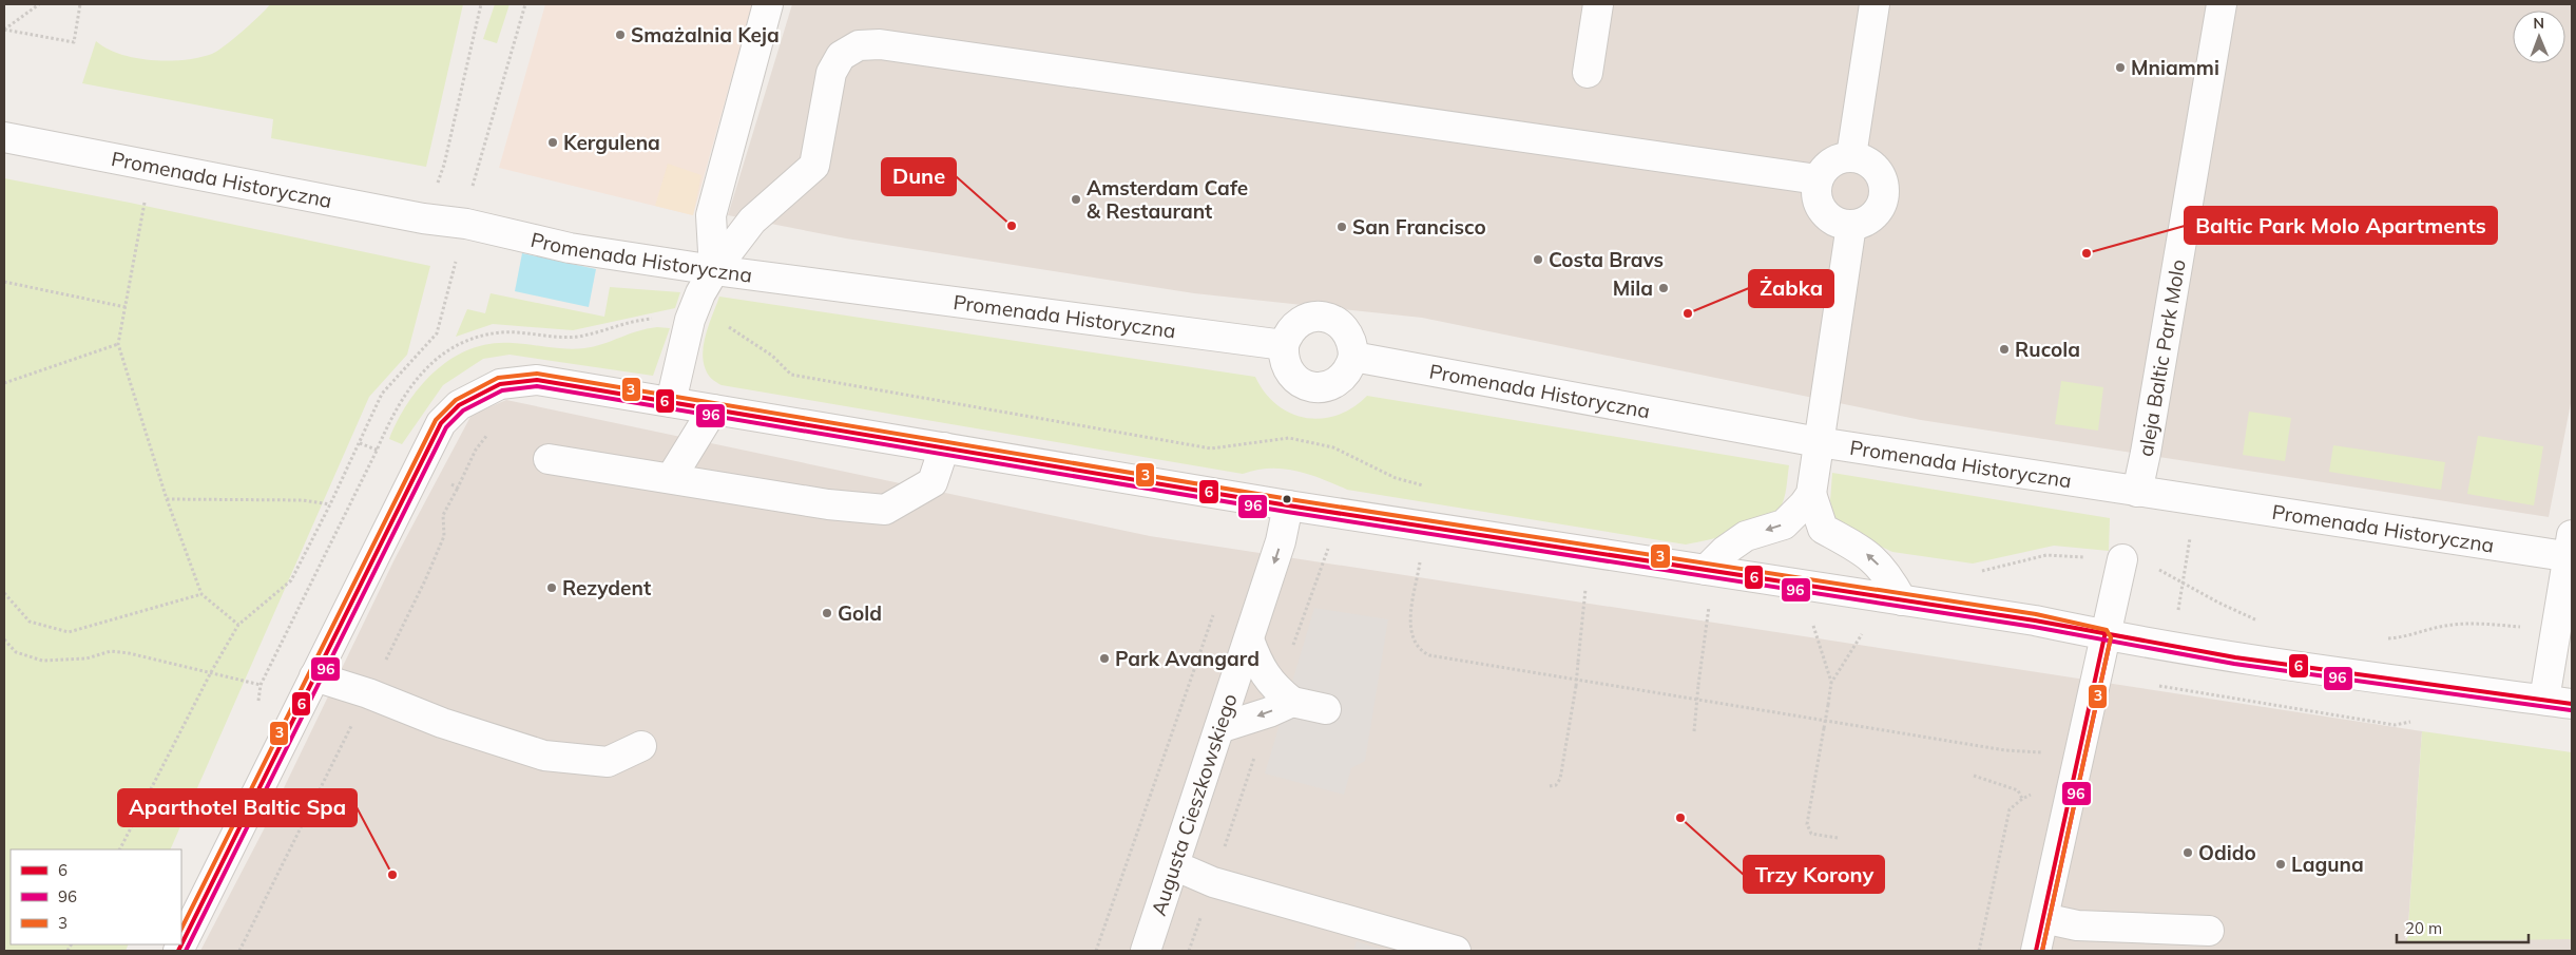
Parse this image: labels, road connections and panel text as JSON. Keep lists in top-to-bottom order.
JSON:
{
  "streets": {
    "street": ["Promenada Historyczna", "aleja Baltic Park Molo", "Augusta Cieszkowskiego"]
  },
  "crossings": [
    ["Promenada Historyczna", "aleja Baltic Park Molo"]
  ],
  "places": [
    "Smażalnia Keja",
    "Mniammi",
    "Kergulena",
    "Amsterdam Cafe & Restaurant",
    "Dune",
    "San Francisco",
    "Baltic Park Molo Apartments",
    "Costa Bravs",
    "Mila",
    "Żabka",
    "Rucola",
    "Rezydent",
    "Gold",
    "Park Avangard",
    "Trzy Korony",
    "Odido",
    "Laguna",
    "Aparthotel Baltic Spa"
  ],
  "lines": ["transit line 3", "transit line 6", "transit line 96"],
  "legend": ["6", "96", "3"],
  "scale_bar": "20 m",
  "north": "top"
}
